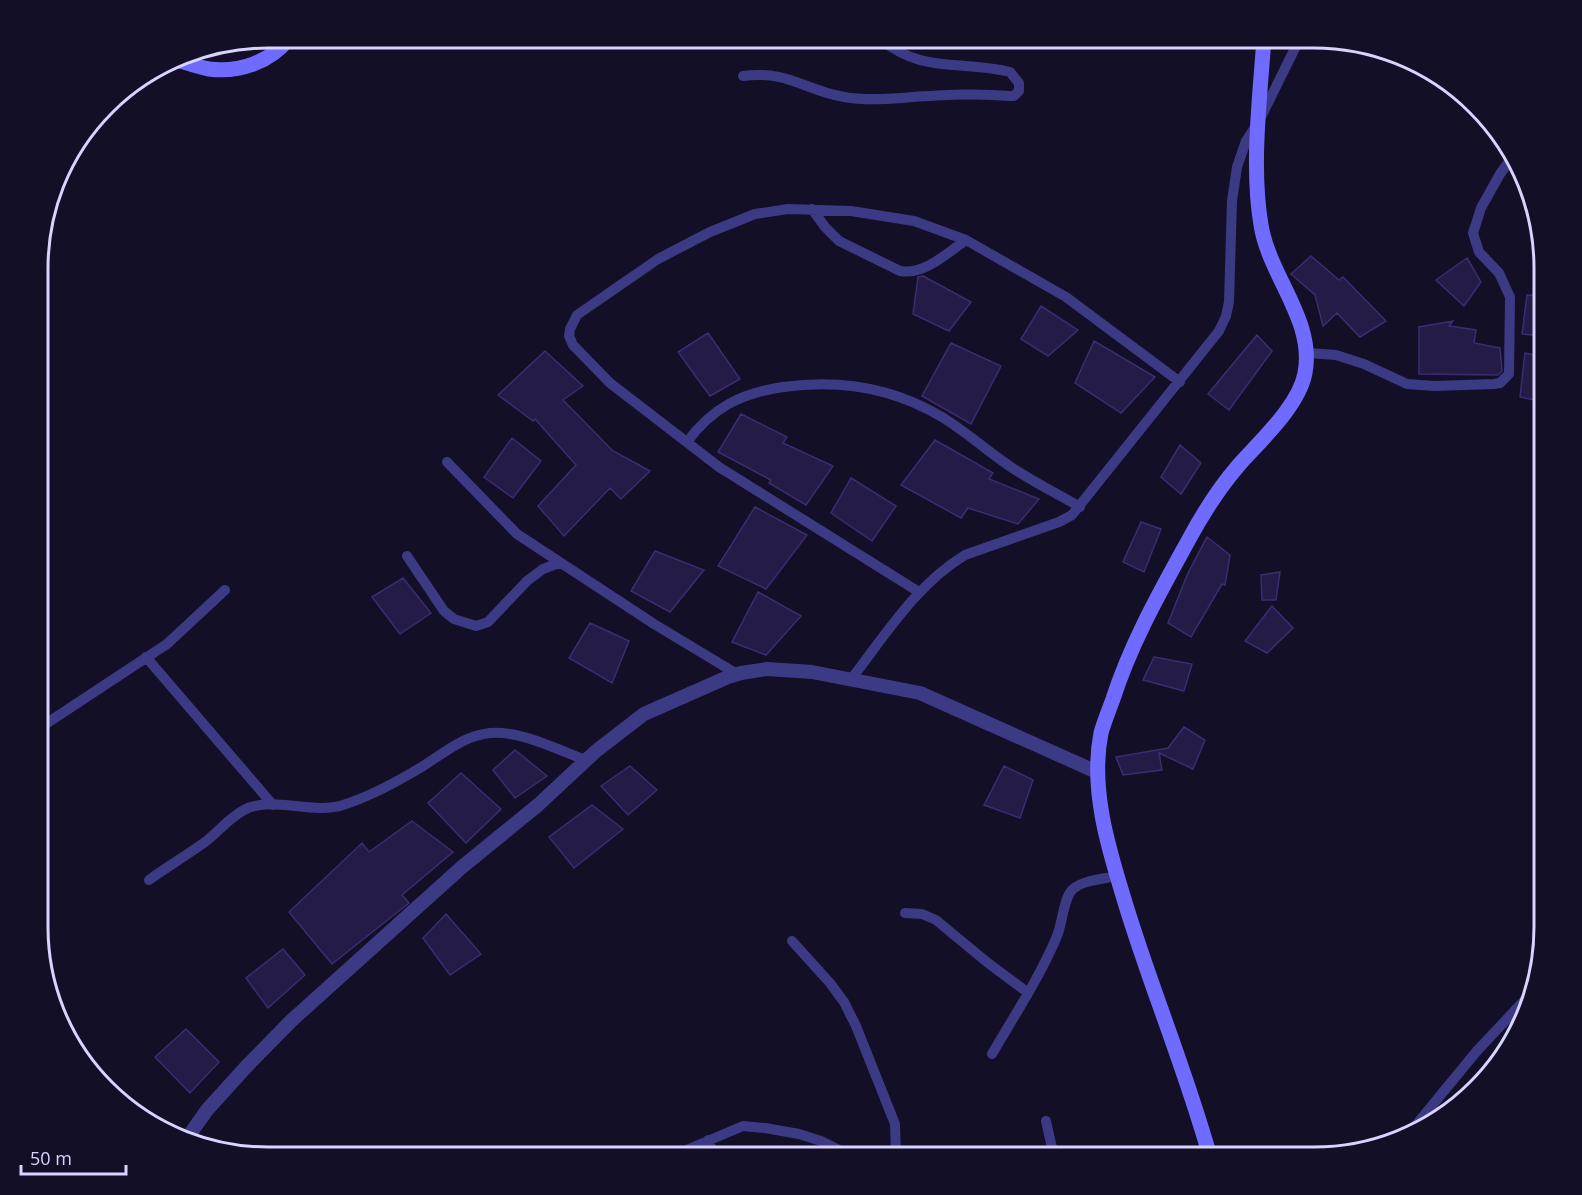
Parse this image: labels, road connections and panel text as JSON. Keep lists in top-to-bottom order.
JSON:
{
  "scale_bar": "50 m"
}
